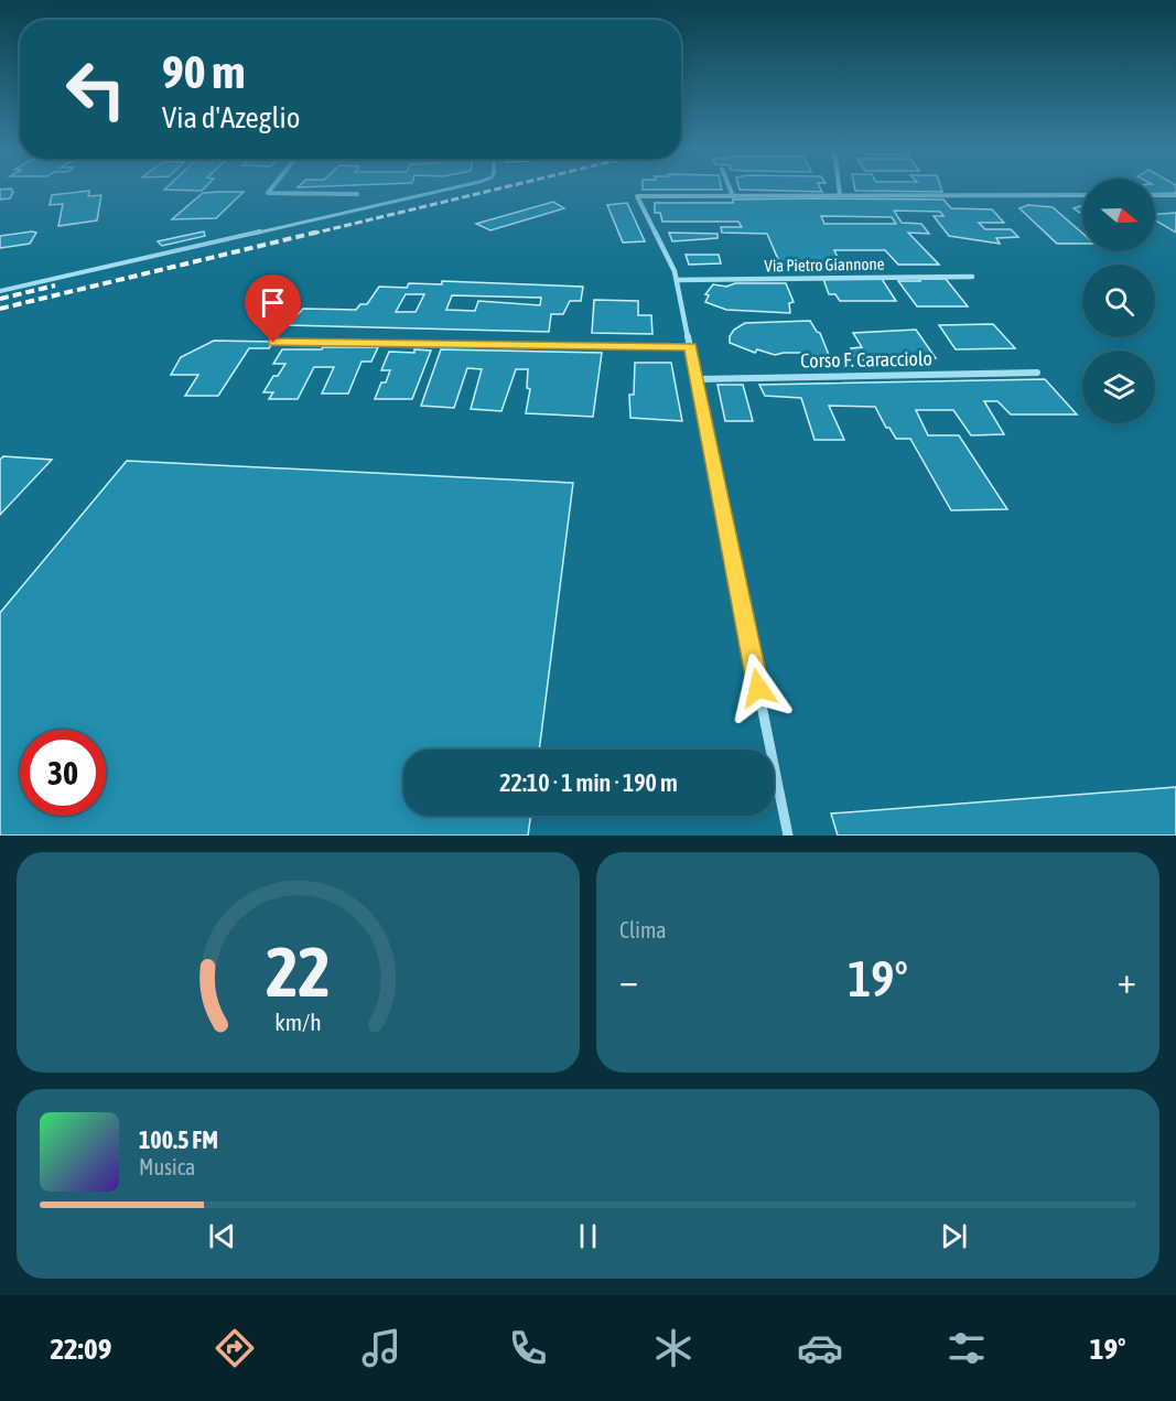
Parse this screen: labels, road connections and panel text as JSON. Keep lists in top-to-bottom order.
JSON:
{
  "streets": {
    "street": ["Via Pietro Giannone", "Corso F. Caracciolo"]
  },
  "north": "right",
  "page": {
    "turn": ["90 m", "Via d'Azeglio"],
    "limit": "30",
    "trip": "22:10 · 1 min · 190 m",
    "tile": "Clima",
    "heat": ["−", "19°", "+"],
    "song": ["100.5 FM", "Musica"],
    "tabs": ["22:09", "19°"],
    "gauge": ["22", "km/h"]
  }
}
